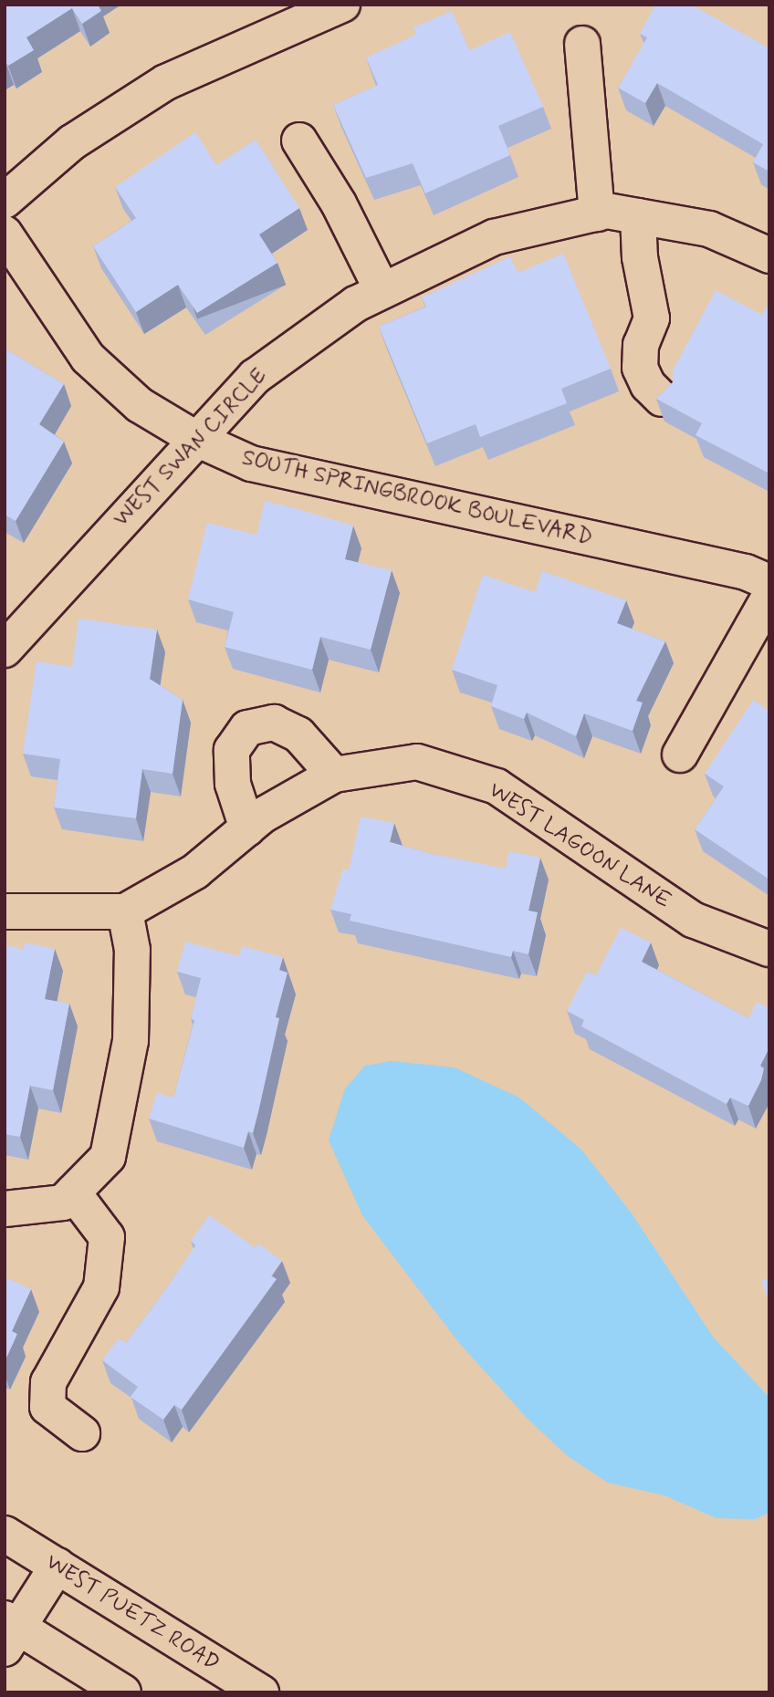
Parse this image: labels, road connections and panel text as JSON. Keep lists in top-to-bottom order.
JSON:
{
  "streets": {
    "street": [
      "WEST SWAN CIRCLE",
      "SOUTH SPRINGBROOK BOULEVARD",
      "WEST LAGOON LANE",
      "WEST PUETZ ROAD"
    ]
  },
  "crossings": [
    ["WEST SWAN CIRCLE", "SOUTH SPRINGBROOK BOULEVARD"]
  ]
}
